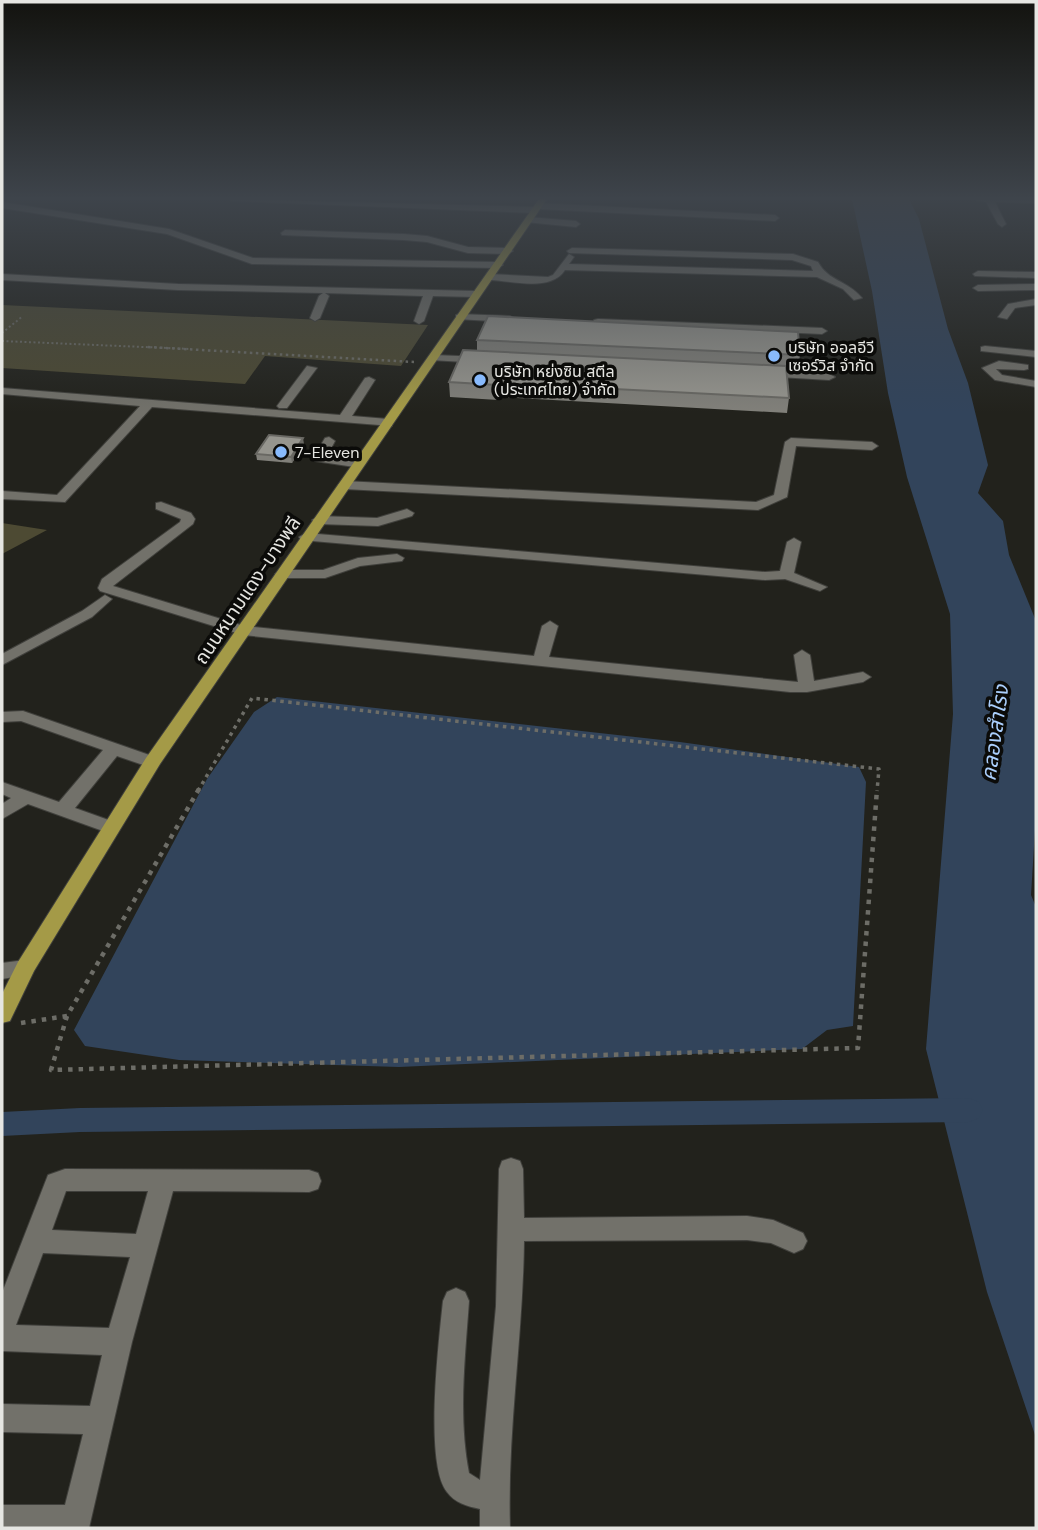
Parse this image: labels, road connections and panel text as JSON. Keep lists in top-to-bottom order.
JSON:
{
  "streets": {
    "main road": ["ถนนหนามแดง-บางพลี"]
  },
  "water": ["คลองสำโรง"],
  "places": ["บริษัท ออลอีวี เซอร์วิส จำกัด", "บริษัท หย่งซิน สตีล (ประเทศไทย) จํากัด", "7-Eleven"]
}
